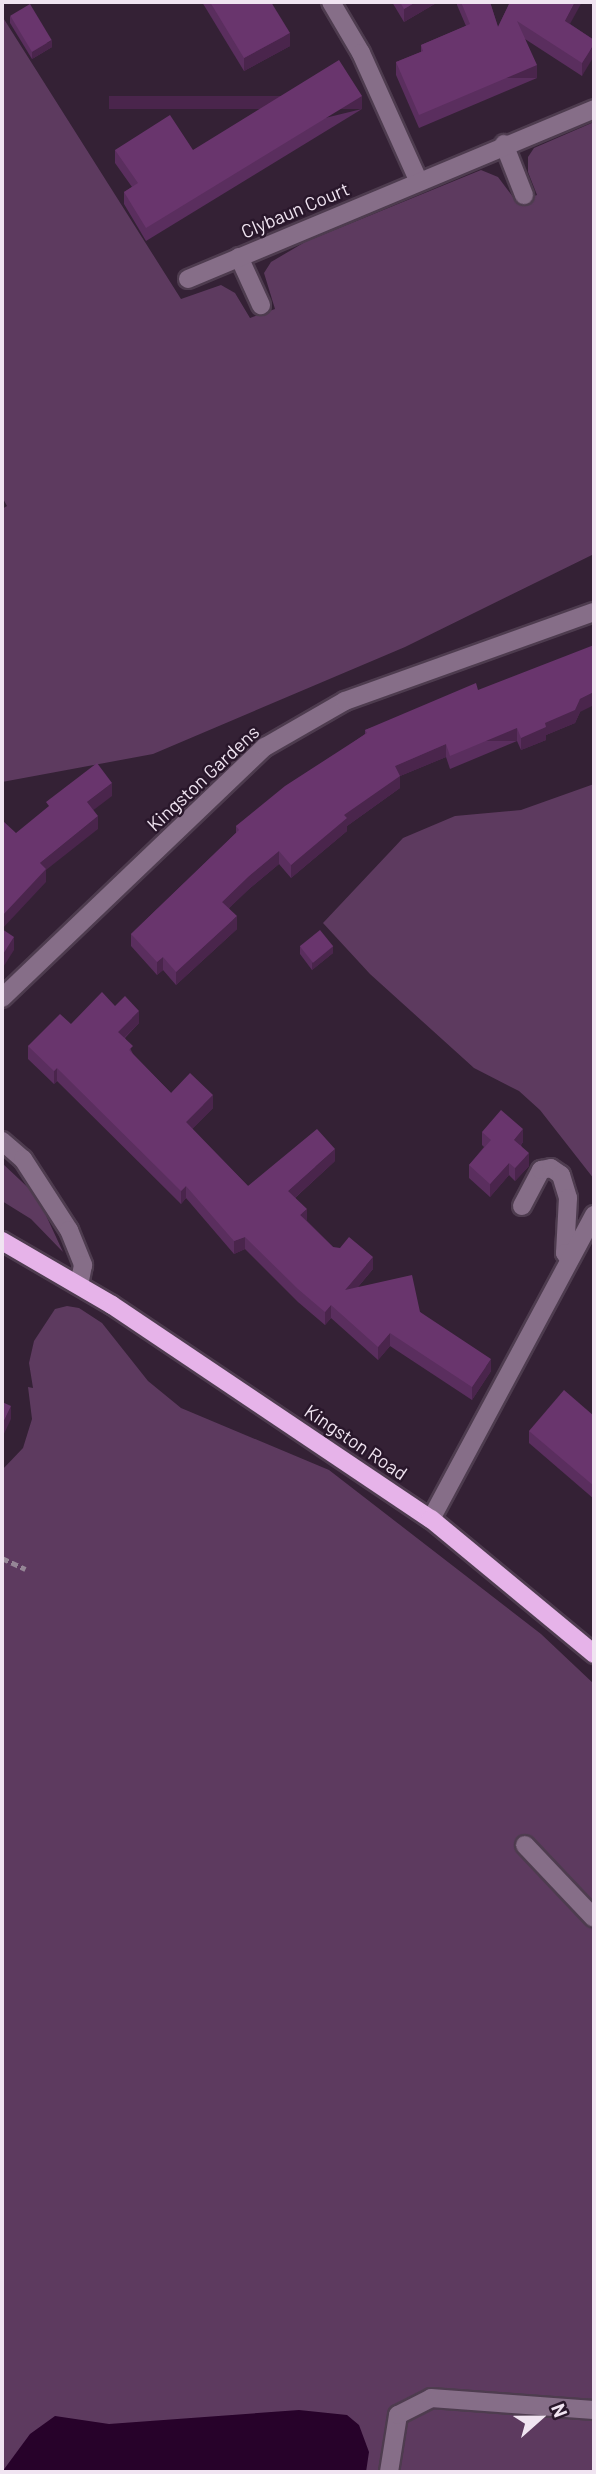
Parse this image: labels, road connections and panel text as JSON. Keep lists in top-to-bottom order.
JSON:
{
  "streets": {
    "main road": ["Kingston Road"],
    "street": ["Clybaun Court", "Kingston Gardens"]
  },
  "north": "right"
}
